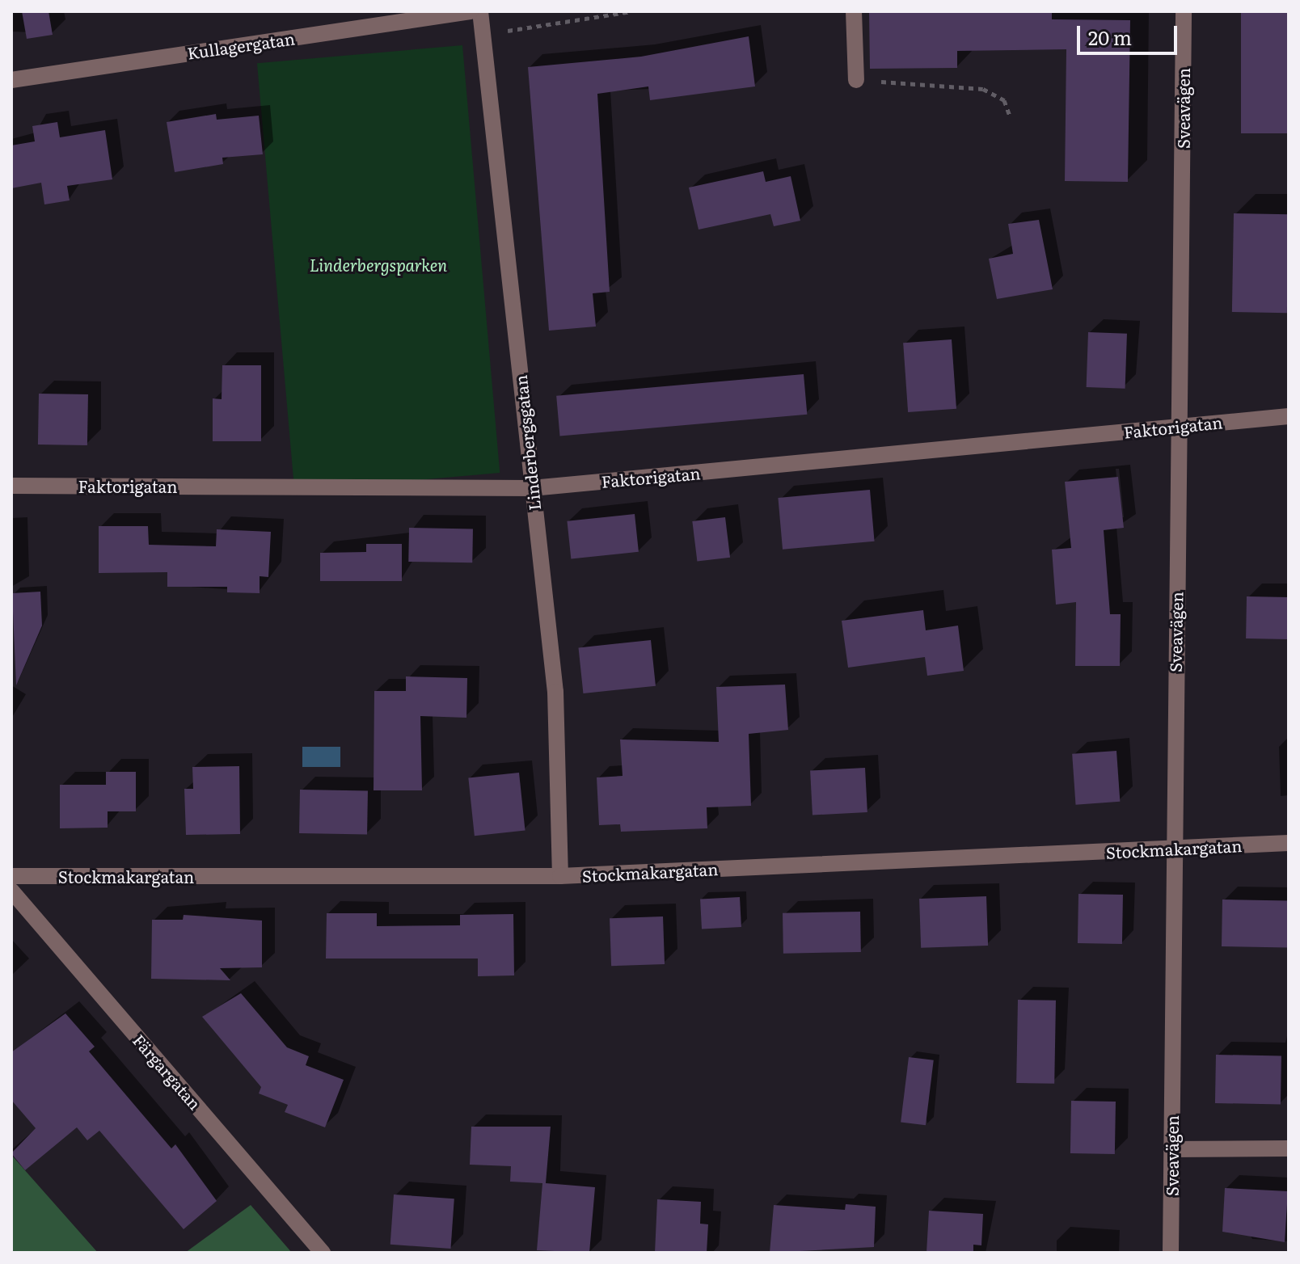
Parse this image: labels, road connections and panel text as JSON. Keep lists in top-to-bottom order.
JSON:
{
  "streets": {
    "street": [
      "Kullagergatan",
      "Sveavägen",
      "Faktorigatan",
      "Linderbergsgatan",
      "Stockmakargatan",
      "Färgargatan"
    ]
  },
  "crossings": [
    ["Sveavägen", "Faktorigatan"],
    ["Sveavägen", "Stockmakargatan"],
    ["Faktorigatan", "Linderbergsgatan"],
    ["Linderbergsgatan", "Stockmakargatan"]
  ],
  "parks": ["Linderbergsparken"],
  "scale_bar": "20 m"
}
